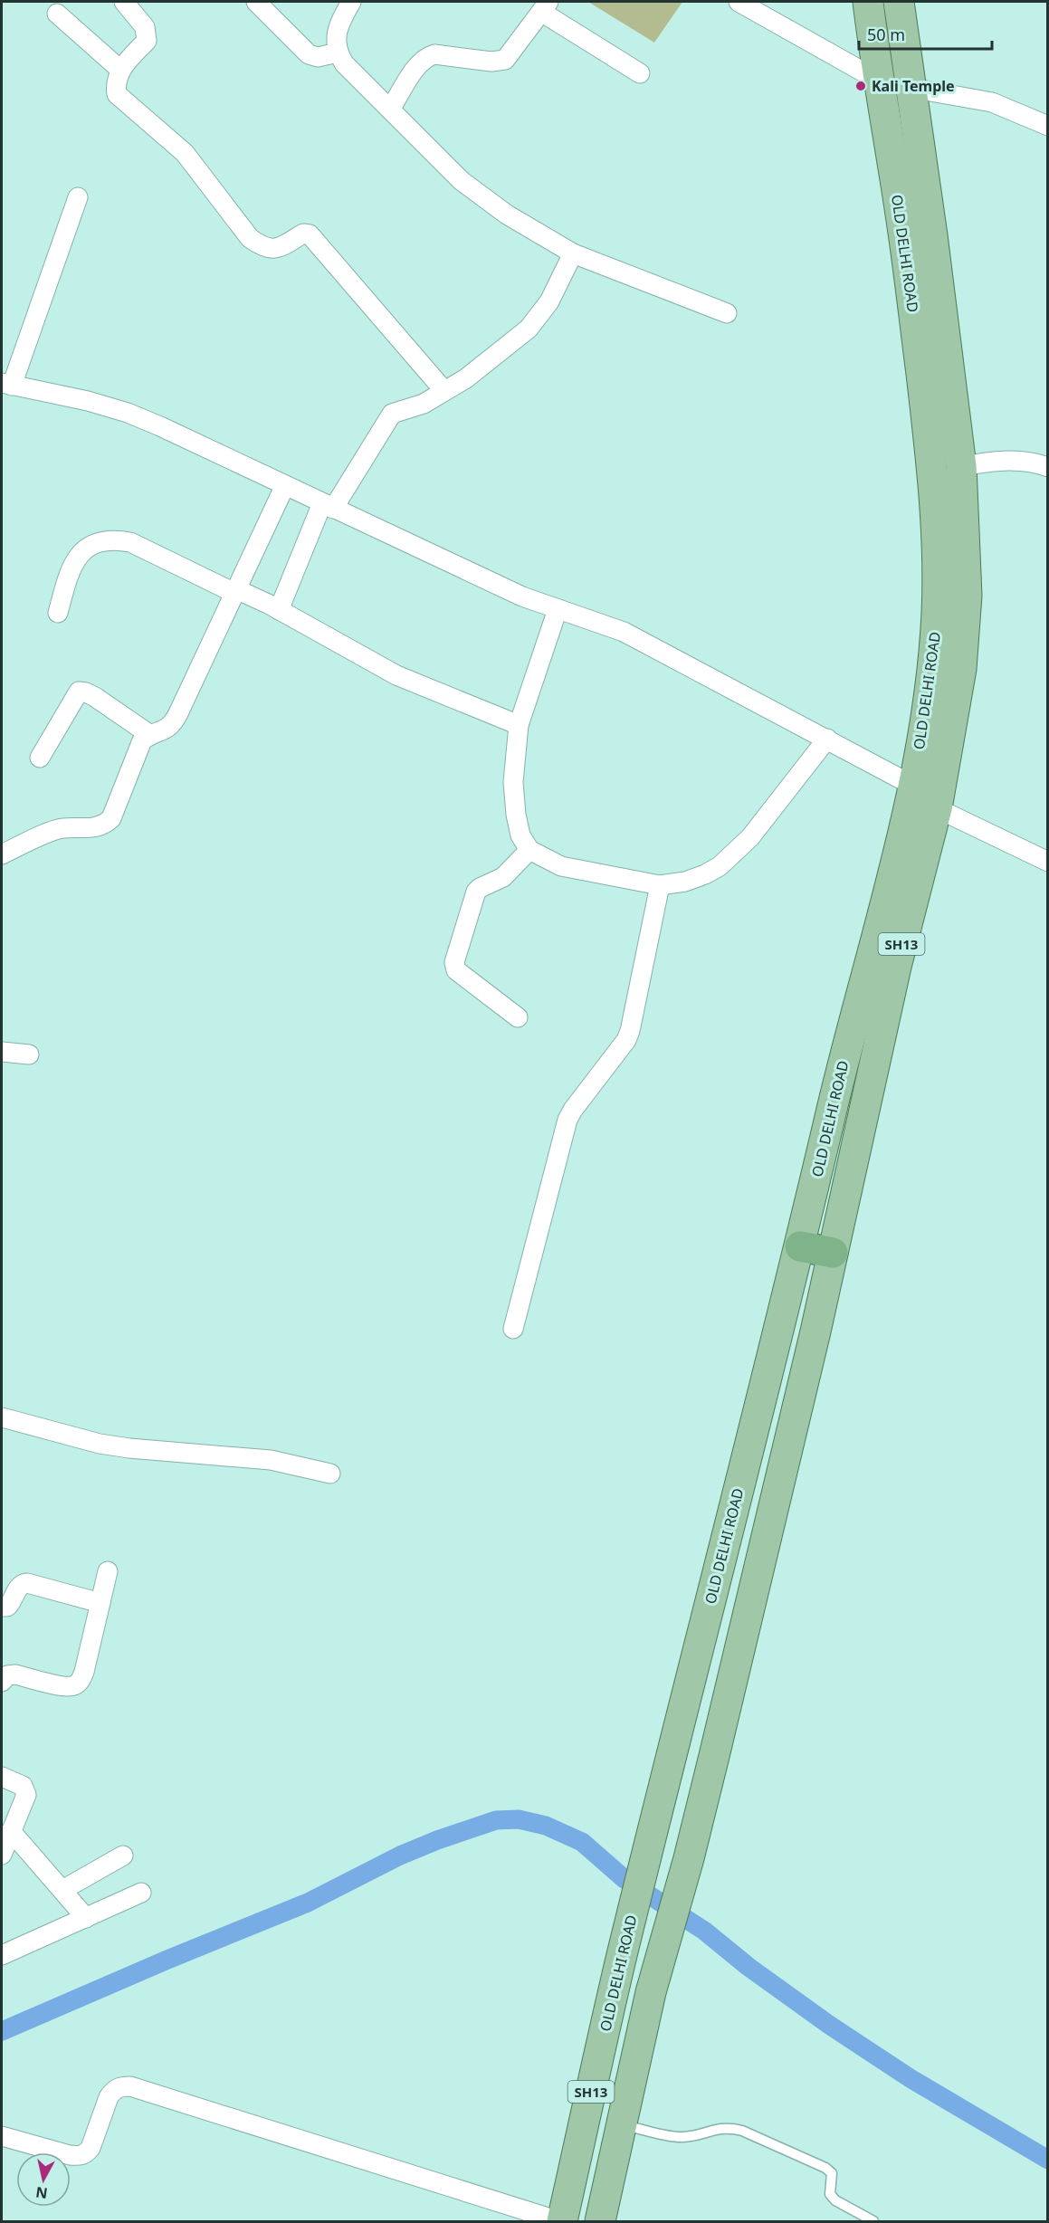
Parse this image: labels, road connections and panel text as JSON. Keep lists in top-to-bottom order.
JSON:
{
  "streets": {
    "main road": ["OLD DELHI ROAD", "SH13"]
  },
  "places": ["Kali Temple"],
  "scale_bar": "50 m",
  "north": "bottom"
}
